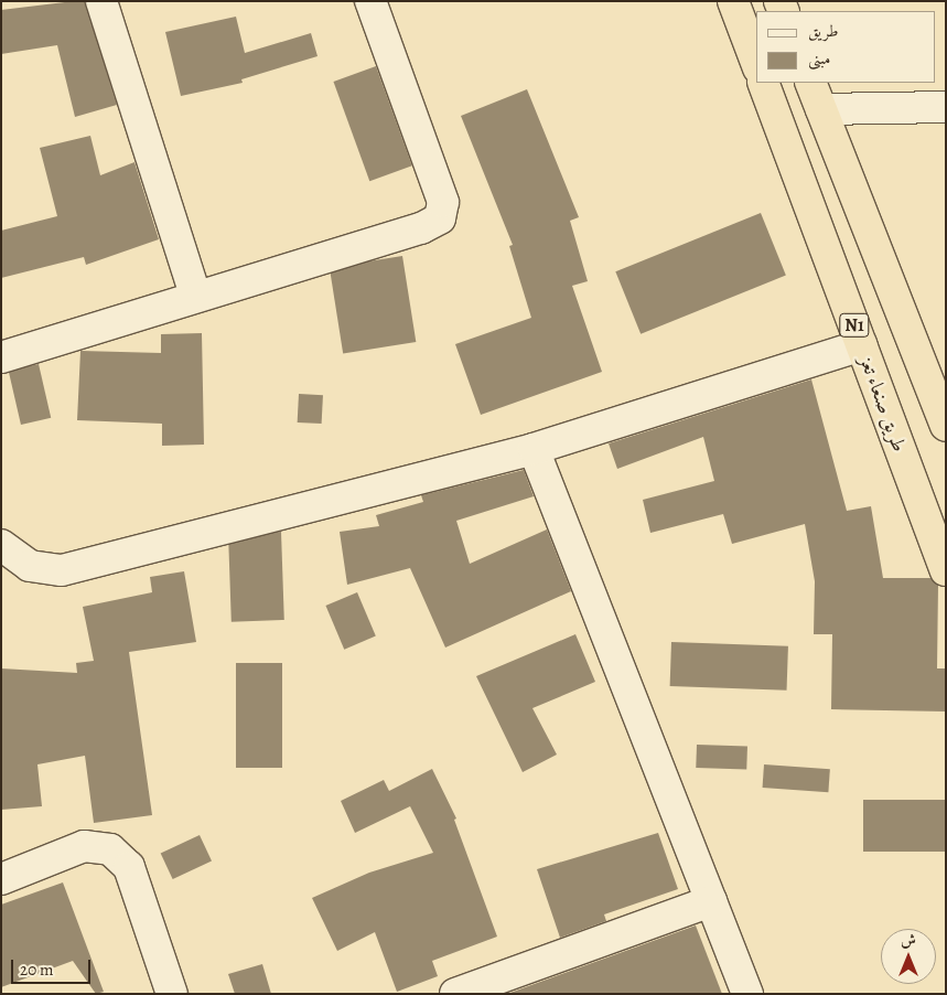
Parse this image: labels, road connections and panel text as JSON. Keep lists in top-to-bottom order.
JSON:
{
  "streets": {
    "highway": ["N1", "طريق صنعاء تعز"]
  },
  "legend": ["طريق", "مبنى"],
  "scale_bar": "20 m",
  "north": "top"
}
